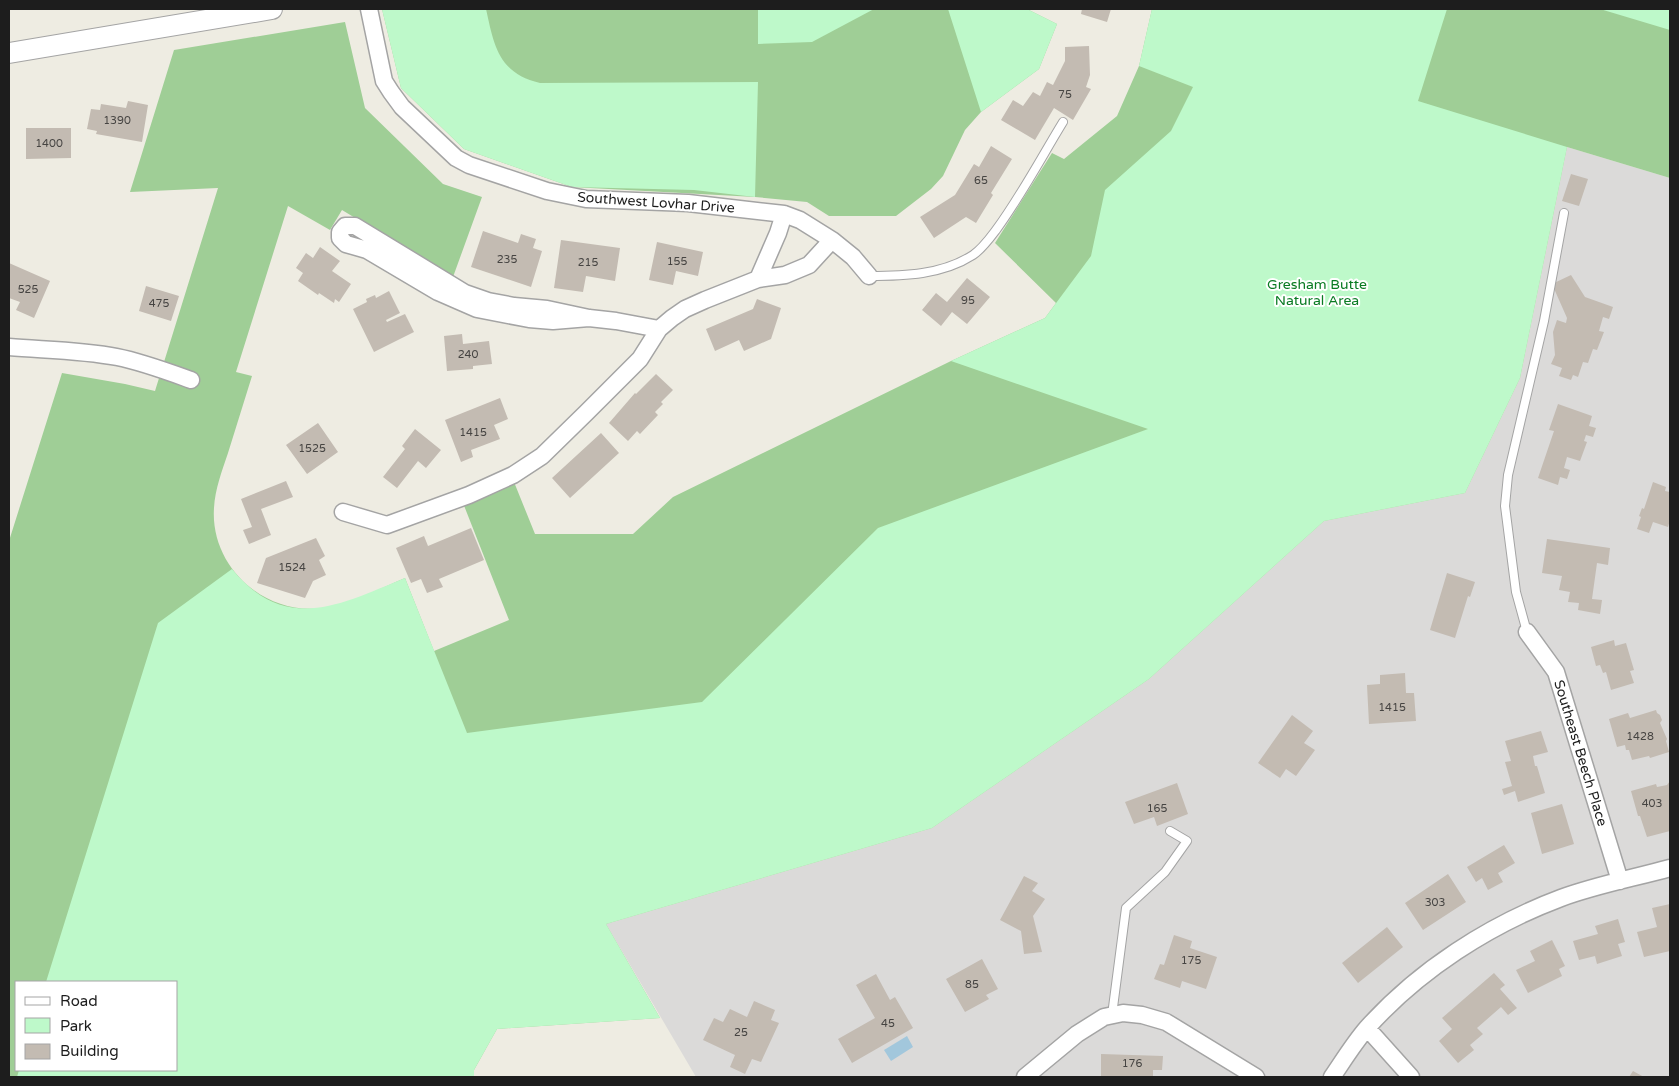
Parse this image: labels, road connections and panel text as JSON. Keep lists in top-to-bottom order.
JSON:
{
  "streets": {
    "street": ["Southwest Lovhar Drive", "Southeast Beech Place"]
  },
  "parks": ["Gresham Butte Natural Area"],
  "house_numbers": [
    "75",
    "1390",
    "1400",
    "65",
    "235",
    "155",
    "215",
    "525",
    "95",
    "475",
    "240",
    "1415",
    "1525",
    "1524",
    "1415",
    "1428",
    "403",
    "165",
    "303",
    "175",
    "85",
    "45",
    "25",
    "176"
  ],
  "legend": ["Road", "Park", "Building"]
}
